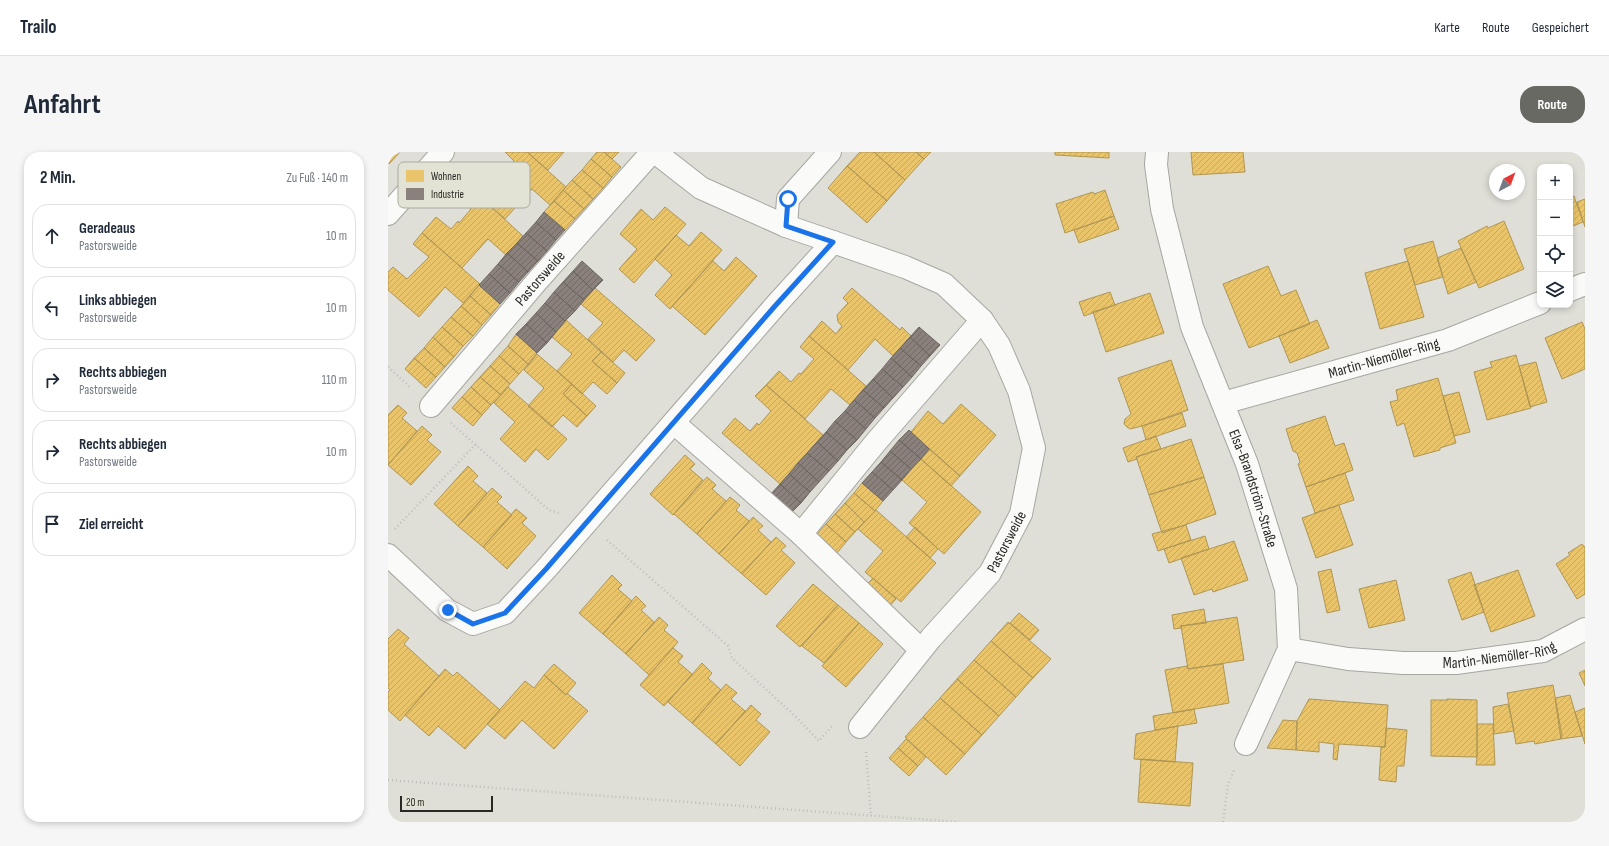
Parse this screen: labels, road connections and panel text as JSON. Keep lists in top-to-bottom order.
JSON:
{
  "streets": {
    "street": ["Pastorsweide", "Martin-Niemöller-Ring", "Elsa-Brandström-Straße"]
  },
  "crossings": [
    ["Martin-Niemöller-Ring", "Elsa-Brandström-Straße"]
  ],
  "legend": ["Wohnen", "Industrie"],
  "scale_bar": "20 m",
  "north": "top right",
  "page": {
    "header": "Trailo",
    "nav": ["Karte", "Route", "Gespeichert"],
    "buttons": "Route",
    "title": "Anfahrt",
    "heading": ["2 Min.", "Zu Fuß · 140 m"],
    "map_buttons": ["+", "−"],
    "list": [
      ["Geradeaus", "Pastorsweide", "10 m"],
      ["Links abbiegen", "Pastorsweide", "10 m"],
      ["Rechts abbiegen", "Pastorsweide", "110 m"],
      ["Rechts abbiegen", "Pastorsweide", "10 m"],
      "Ziel erreicht"
    ],
    "scale": "20 m"
  }
}
